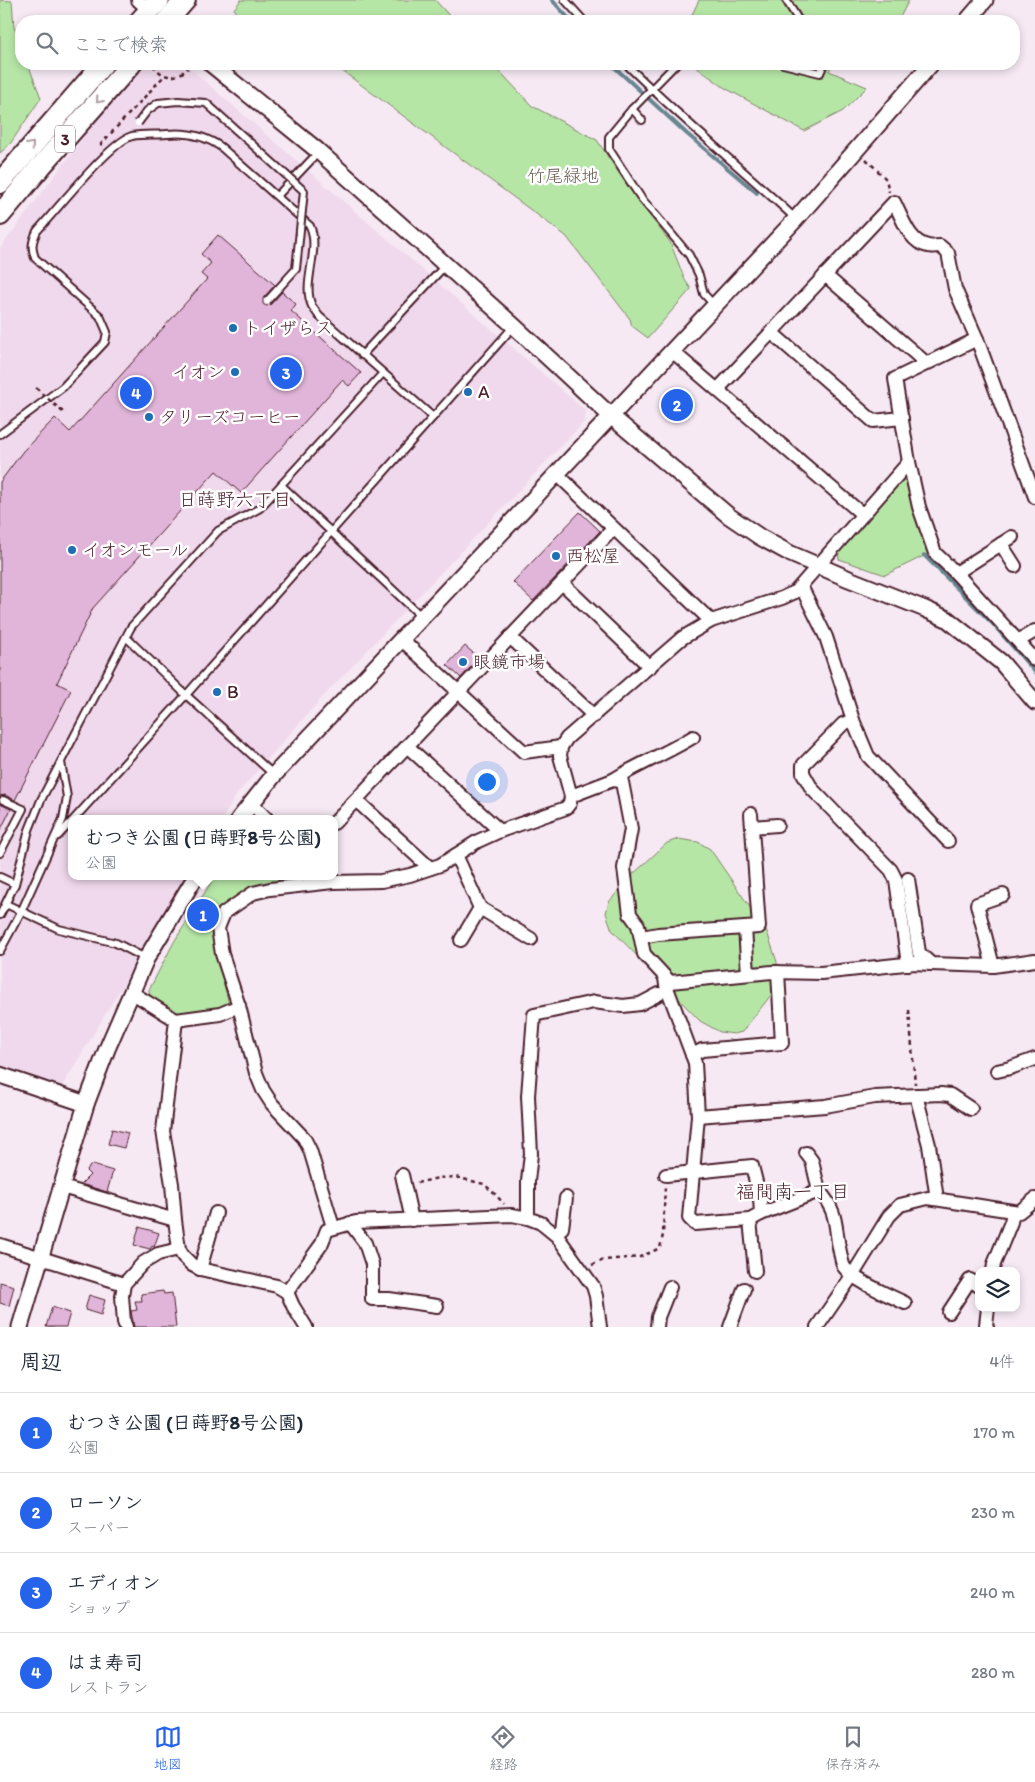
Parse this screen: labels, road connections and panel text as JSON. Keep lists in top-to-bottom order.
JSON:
{
  "streets": {
    "highway": ["3"]
  },
  "districts": ["日蒔野六丁目", "福間南一丁目"],
  "parks": ["竹尾緑地"],
  "places": [
    "トイザらス",
    "イオン",
    "A",
    "タリーズコーヒー",
    "イオンモール",
    "西松屋",
    "眼鏡市場",
    "B"
  ],
  "page": {
    "search": "ここで検索",
    "pins": [
      "3",
      "4",
      "2",
      "1"
    ],
    "popup": ["むつき公園 (日蒔野8号公園)", "公園"],
    "heading": ["周辺", "4件"],
    "list": [
      {
        "mark": "1",
        "name": "むつき公園 (日蒔野8号公園)",
        "note": "公園",
        "value": "170 m"
      },
      {
        "mark": "2",
        "name": "ローソン",
        "note": "スーパー",
        "value": "230 m"
      },
      {
        "mark": "3",
        "name": "エディオン",
        "note": "ショップ",
        "value": "240 m"
      },
      {
        "mark": "4",
        "name": "はま寿司",
        "note": "レストラン",
        "value": "280 m"
      }
    ],
    "nav": ["地図", "経路", "保存済み"]
  }
}
